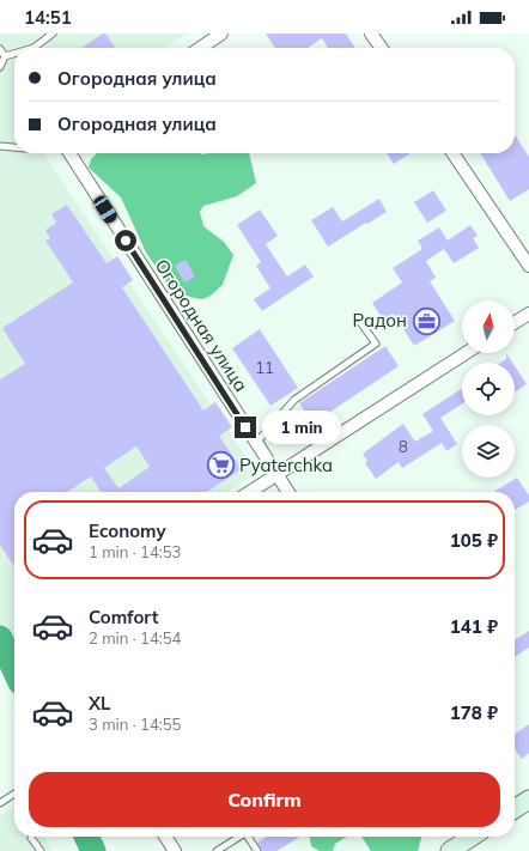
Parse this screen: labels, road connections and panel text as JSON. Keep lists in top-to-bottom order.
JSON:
{
  "streets": {
    "street": ["Огородная улица"]
  },
  "places": {
    "office": ["Радон"],
    "supermarket": ["Pyaterchka"]
  },
  "house_numbers": ["11", "8"],
  "north": "top",
  "page": {
    "status": "14:51",
    "banner": ["Огородная улица", "Огородная улица"],
    "bubble": "1 min",
    "list": [
      {
        "name": "Economy",
        "note": "1 min · 14:53",
        "value": "105 ₽"
      },
      {
        "name": "Comfort",
        "note": "2 min · 14:54",
        "value": "141 ₽"
      },
      {
        "name": "XL",
        "note": "3 min · 14:55",
        "value": "178 ₽"
      }
    ],
    "buttons": "Confirm"
  }
}
